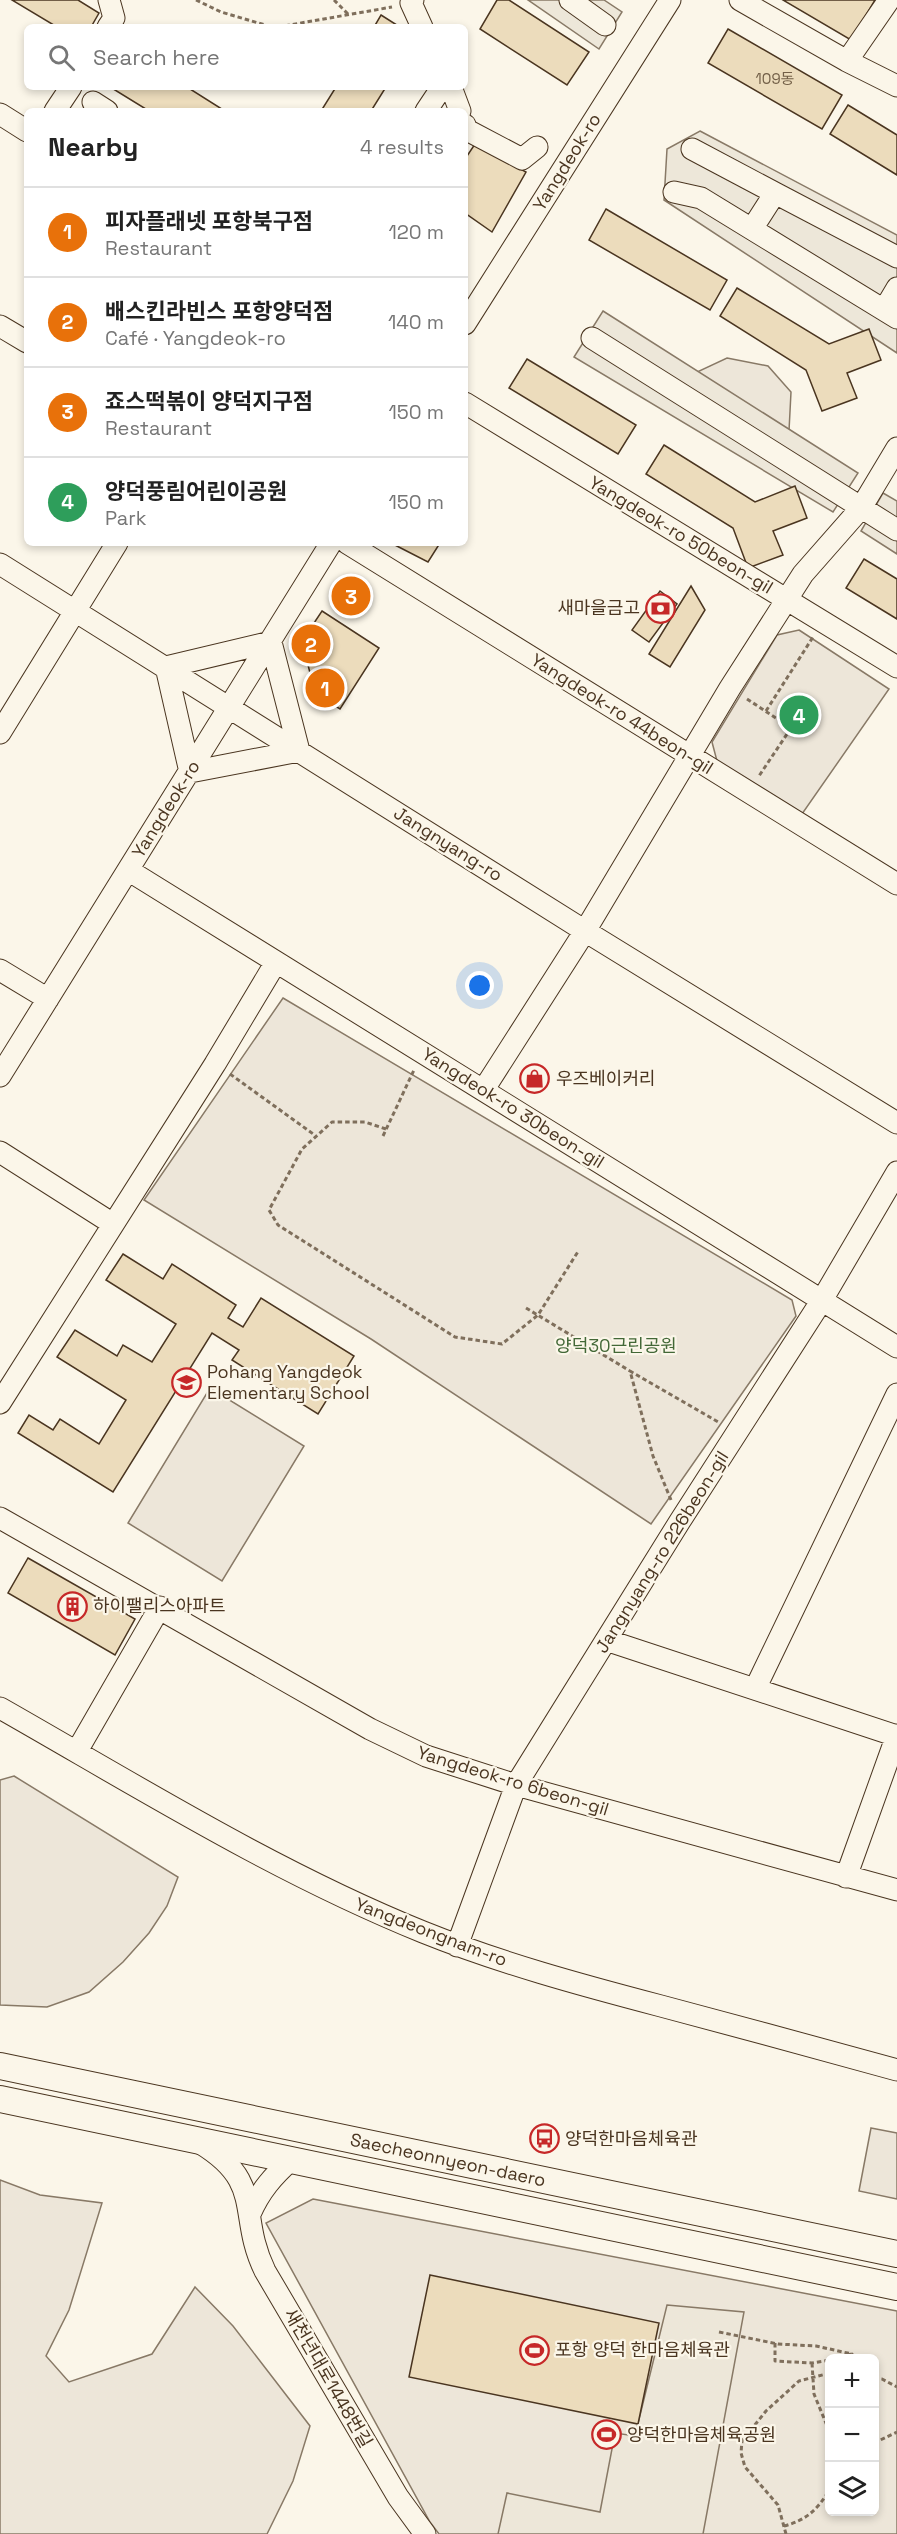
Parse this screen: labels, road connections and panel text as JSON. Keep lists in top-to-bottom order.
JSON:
{
  "streets": {
    "main road": ["Saecheonnyeon-daero"],
    "street": [
      "Yangdeok-ro",
      "Yangdeok-ro 50beon-gil",
      "Yangdeok-ro 44beon-gil",
      "Jangnyang-ro",
      "Yangdeok-ro 30beon-gil",
      "Jangnyang-ro 226beon-gil",
      "Yangdeok-ro 6beon-gil",
      "Yangdeongnam-ro",
      "새천년대로1448번길"
    ]
  },
  "crossings": [
    ["Yangdeok-ro", "Jangnyang-ro"],
    ["Yangdeok-ro", "Yangdeok-ro 30beon-gil"],
    ["Yangdeok-ro 30beon-gil", "Jangnyang-ro 226beon-gil"],
    ["Jangnyang-ro 226beon-gil", "Yangdeok-ro 6beon-gil"],
    ["Jangnyang-ro 226beon-gil", "Yangdeongnam-ro"],
    ["Saecheonnyeon-daero", "새천년대로1448번길"]
  ],
  "parks": ["양덕30근린공원"],
  "places": {
    "bank": ["새마을금고"],
    "shop": ["우즈베이커리"],
    "school or university": ["Pohang Yangdeok Elementary School"],
    "building": ["하이팰리스아파트"],
    "bus stop": ["양덕한마음체육관"],
    "sports": ["포항 양덕 한마음체육관", "양덕한마음체육공원"]
  },
  "house_numbers": ["109동"],
  "page": {
    "search": "Search here",
    "heading": ["Nearby", "4 results"],
    "list": [
      {
        "mark": "1",
        "name": "피자플래넷 포항북구점",
        "note": "Restaurant",
        "value": "120 m"
      },
      {
        "mark": "2",
        "name": "배스킨라빈스 포항양덕점",
        "note": "Café · Yangdeok-ro",
        "value": "140 m"
      },
      {
        "mark": "3",
        "name": "죠스떡볶이 양덕지구점",
        "note": "Restaurant",
        "value": "150 m"
      },
      {
        "mark": "4",
        "name": "양덕풍림어린이공원",
        "note": "Park",
        "value": "150 m"
      }
    ],
    "pins": [
      "3",
      "2",
      "1",
      "4"
    ],
    "map_buttons": ["+", "−"]
  }
}
